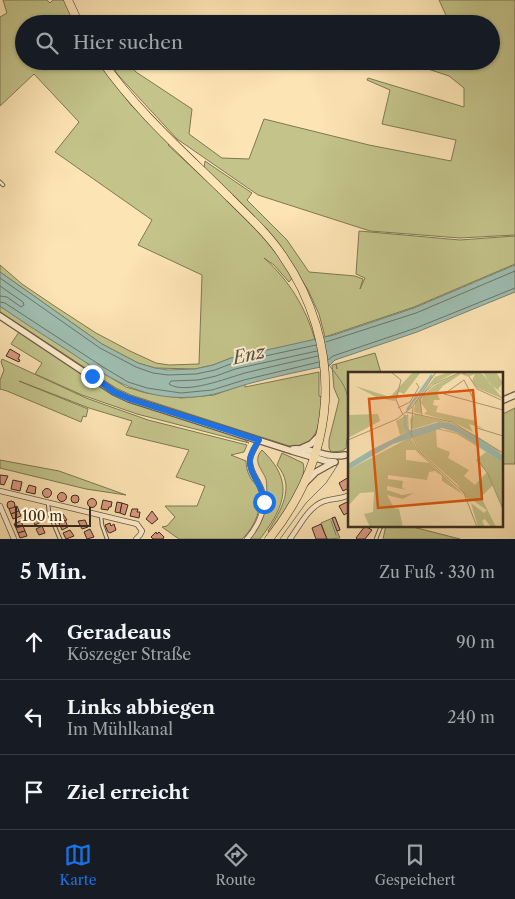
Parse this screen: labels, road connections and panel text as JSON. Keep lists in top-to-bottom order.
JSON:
{
  "water": ["Enz"],
  "scale_bar": "100 m",
  "page": {
    "search": "Hier suchen",
    "scale": "100 m",
    "heading": ["5 Min.", "Zu Fuß · 330 m"],
    "list": [
      ["Geradeaus", "Köszeger Straße", "90 m"],
      ["Links abbiegen", "Im Mühlkanal", "240 m"],
      "Ziel erreicht"
    ],
    "nav": ["Karte", "Route", "Gespeichert"]
  }
}
